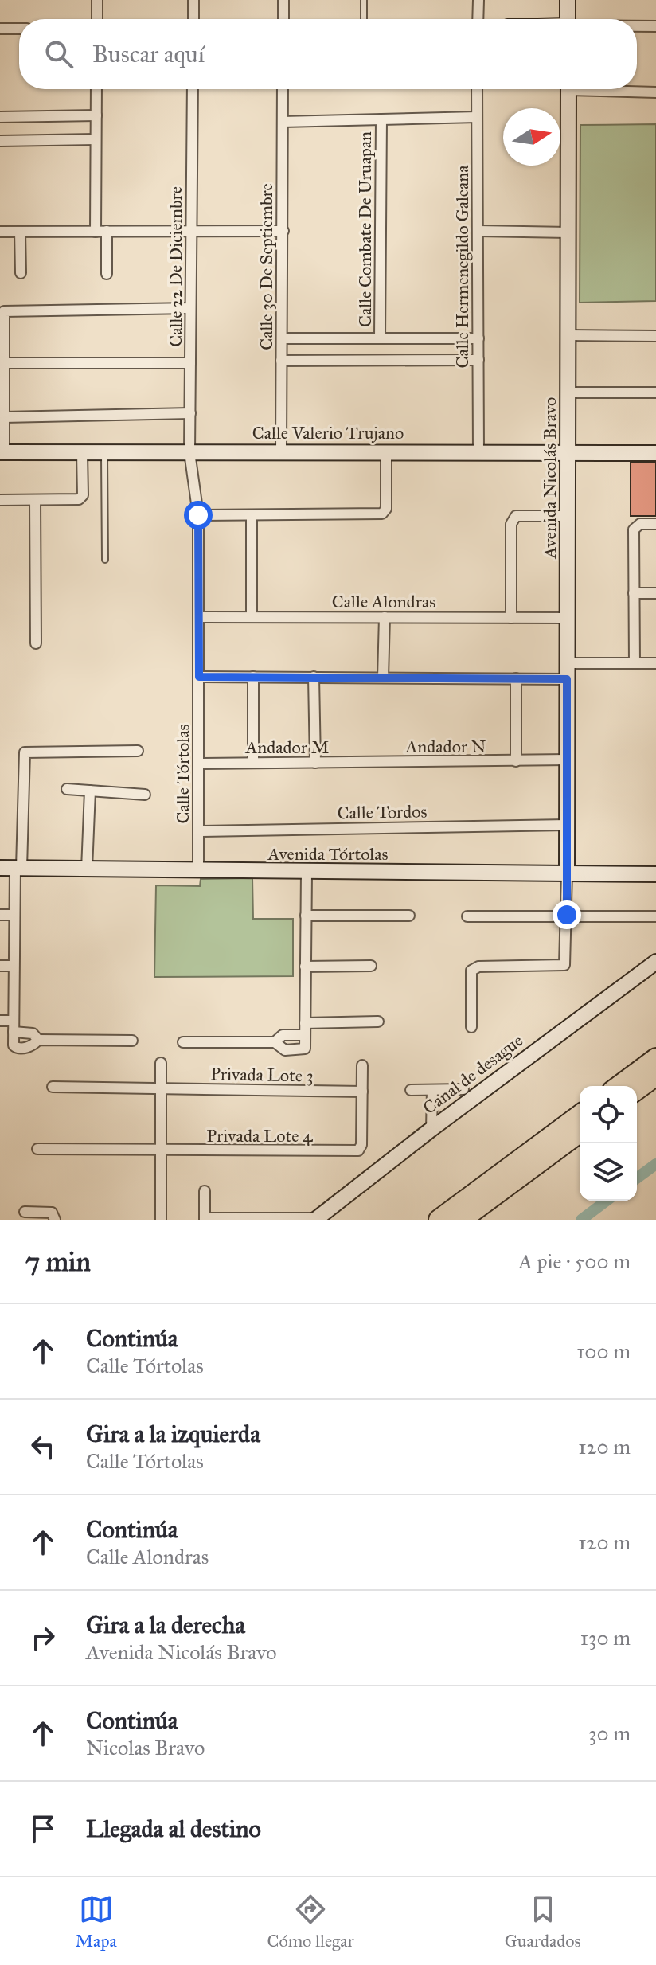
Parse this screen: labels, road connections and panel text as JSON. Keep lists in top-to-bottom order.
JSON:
{
  "streets": {
    "street": [
      "Calle Combate De Uruapan",
      "Calle 22 De Diciembre",
      "Calle 30 De Septiembre",
      "Calle Hermenegildo Galeana",
      "Calle Valerio Trujano",
      "Avenida Nicolás Bravo",
      "Calle Alondras",
      "Andador N",
      "Andador M",
      "Calle Tórtolas",
      "Calle Tordos",
      "Avenida Tórtolas",
      "Canal de desague",
      "Privada Lote 3",
      "Privada Lote 4"
    ]
  },
  "crossings": [
    ["Calle 22 De Diciembre", "Calle Valerio Trujano"],
    ["Calle 22 De Diciembre", "Calle Tórtolas"],
    ["Calle 30 De Septiembre", "Calle Valerio Trujano"],
    ["Calle Hermenegildo Galeana", "Calle Valerio Trujano"],
    ["Calle Valerio Trujano", "Avenida Nicolás Bravo"],
    ["Calle Valerio Trujano", "Calle Tórtolas"],
    ["Avenida Nicolás Bravo", "Calle Alondras"],
    ["Avenida Nicolás Bravo", "Calle Tordos"],
    ["Avenida Nicolás Bravo", "Avenida Tórtolas"],
    ["Calle Alondras", "Calle Tórtolas"],
    ["Andador N", "Andador M"],
    ["Andador M", "Calle Tórtolas"],
    ["Calle Tórtolas", "Calle Tordos"],
    ["Calle Tórtolas", "Avenida Tórtolas"],
    ["Privada Lote 3", "Privada Lote 4"]
  ],
  "north": "right",
  "page": {
    "search": "Buscar aquí",
    "heading": ["7 min", "A pie · 500 m"],
    "list": [
      ["Continúa", "Calle Tórtolas", "100 m"],
      ["Gira a la izquierda", "Calle Tórtolas", "120 m"],
      ["Continúa", "Calle Alondras", "120 m"],
      ["Gira a la derecha", "Avenida Nicolás Bravo", "130 m"],
      ["Continúa", "Nicolas Bravo", "30 m"],
      "Llegada al destino"
    ],
    "nav": ["Mapa", "Cómo llegar", "Guardados"]
  }
}
